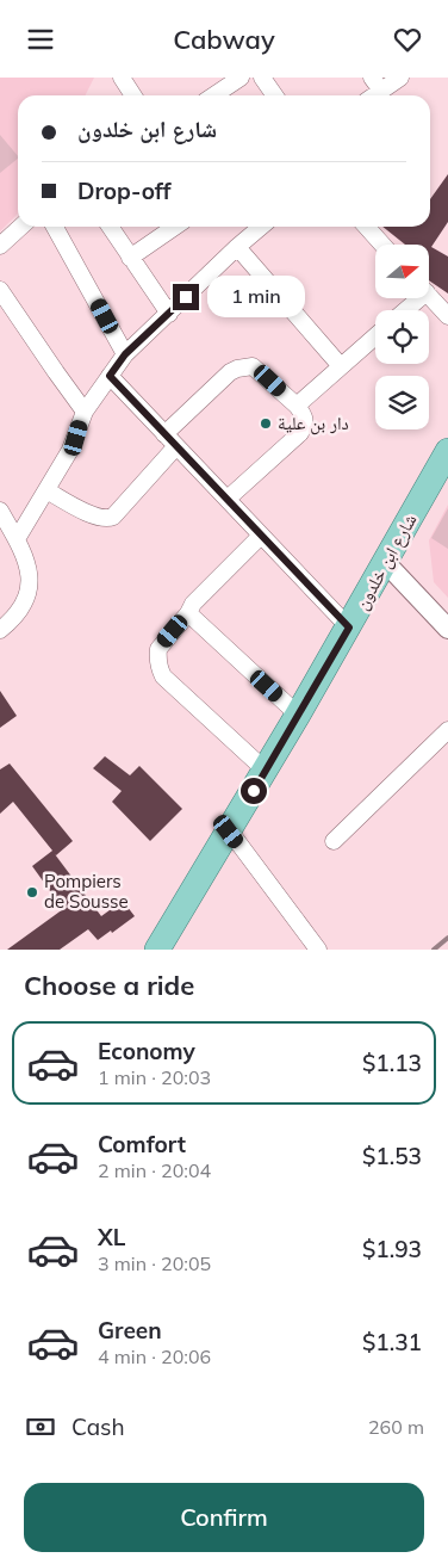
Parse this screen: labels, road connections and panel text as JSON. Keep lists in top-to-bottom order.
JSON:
{
  "streets": {
    "main road": ["شارع ابن خلدون"]
  },
  "places": ["دار بن علية", "Pompiers de Sousse"],
  "north": "right",
  "page": {
    "header": "Cabway",
    "banner": ["شارع ابن خلدون", "Drop-off"],
    "bubble": "1 min",
    "heading": "Choose a ride",
    "list": [
      {
        "name": "Economy",
        "note": "1 min · 20:03",
        "value": "$1.13"
      },
      {
        "name": "Comfort",
        "note": "2 min · 20:04",
        "value": "$1.53"
      },
      {
        "name": "XL",
        "note": "3 min · 20:05",
        "value": "$1.93"
      },
      {
        "name": "Green",
        "note": "4 min · 20:06",
        "value": "$1.31"
      }
    ],
    "pay": ["Cash", "260 m"],
    "buttons": "Confirm"
  }
}
